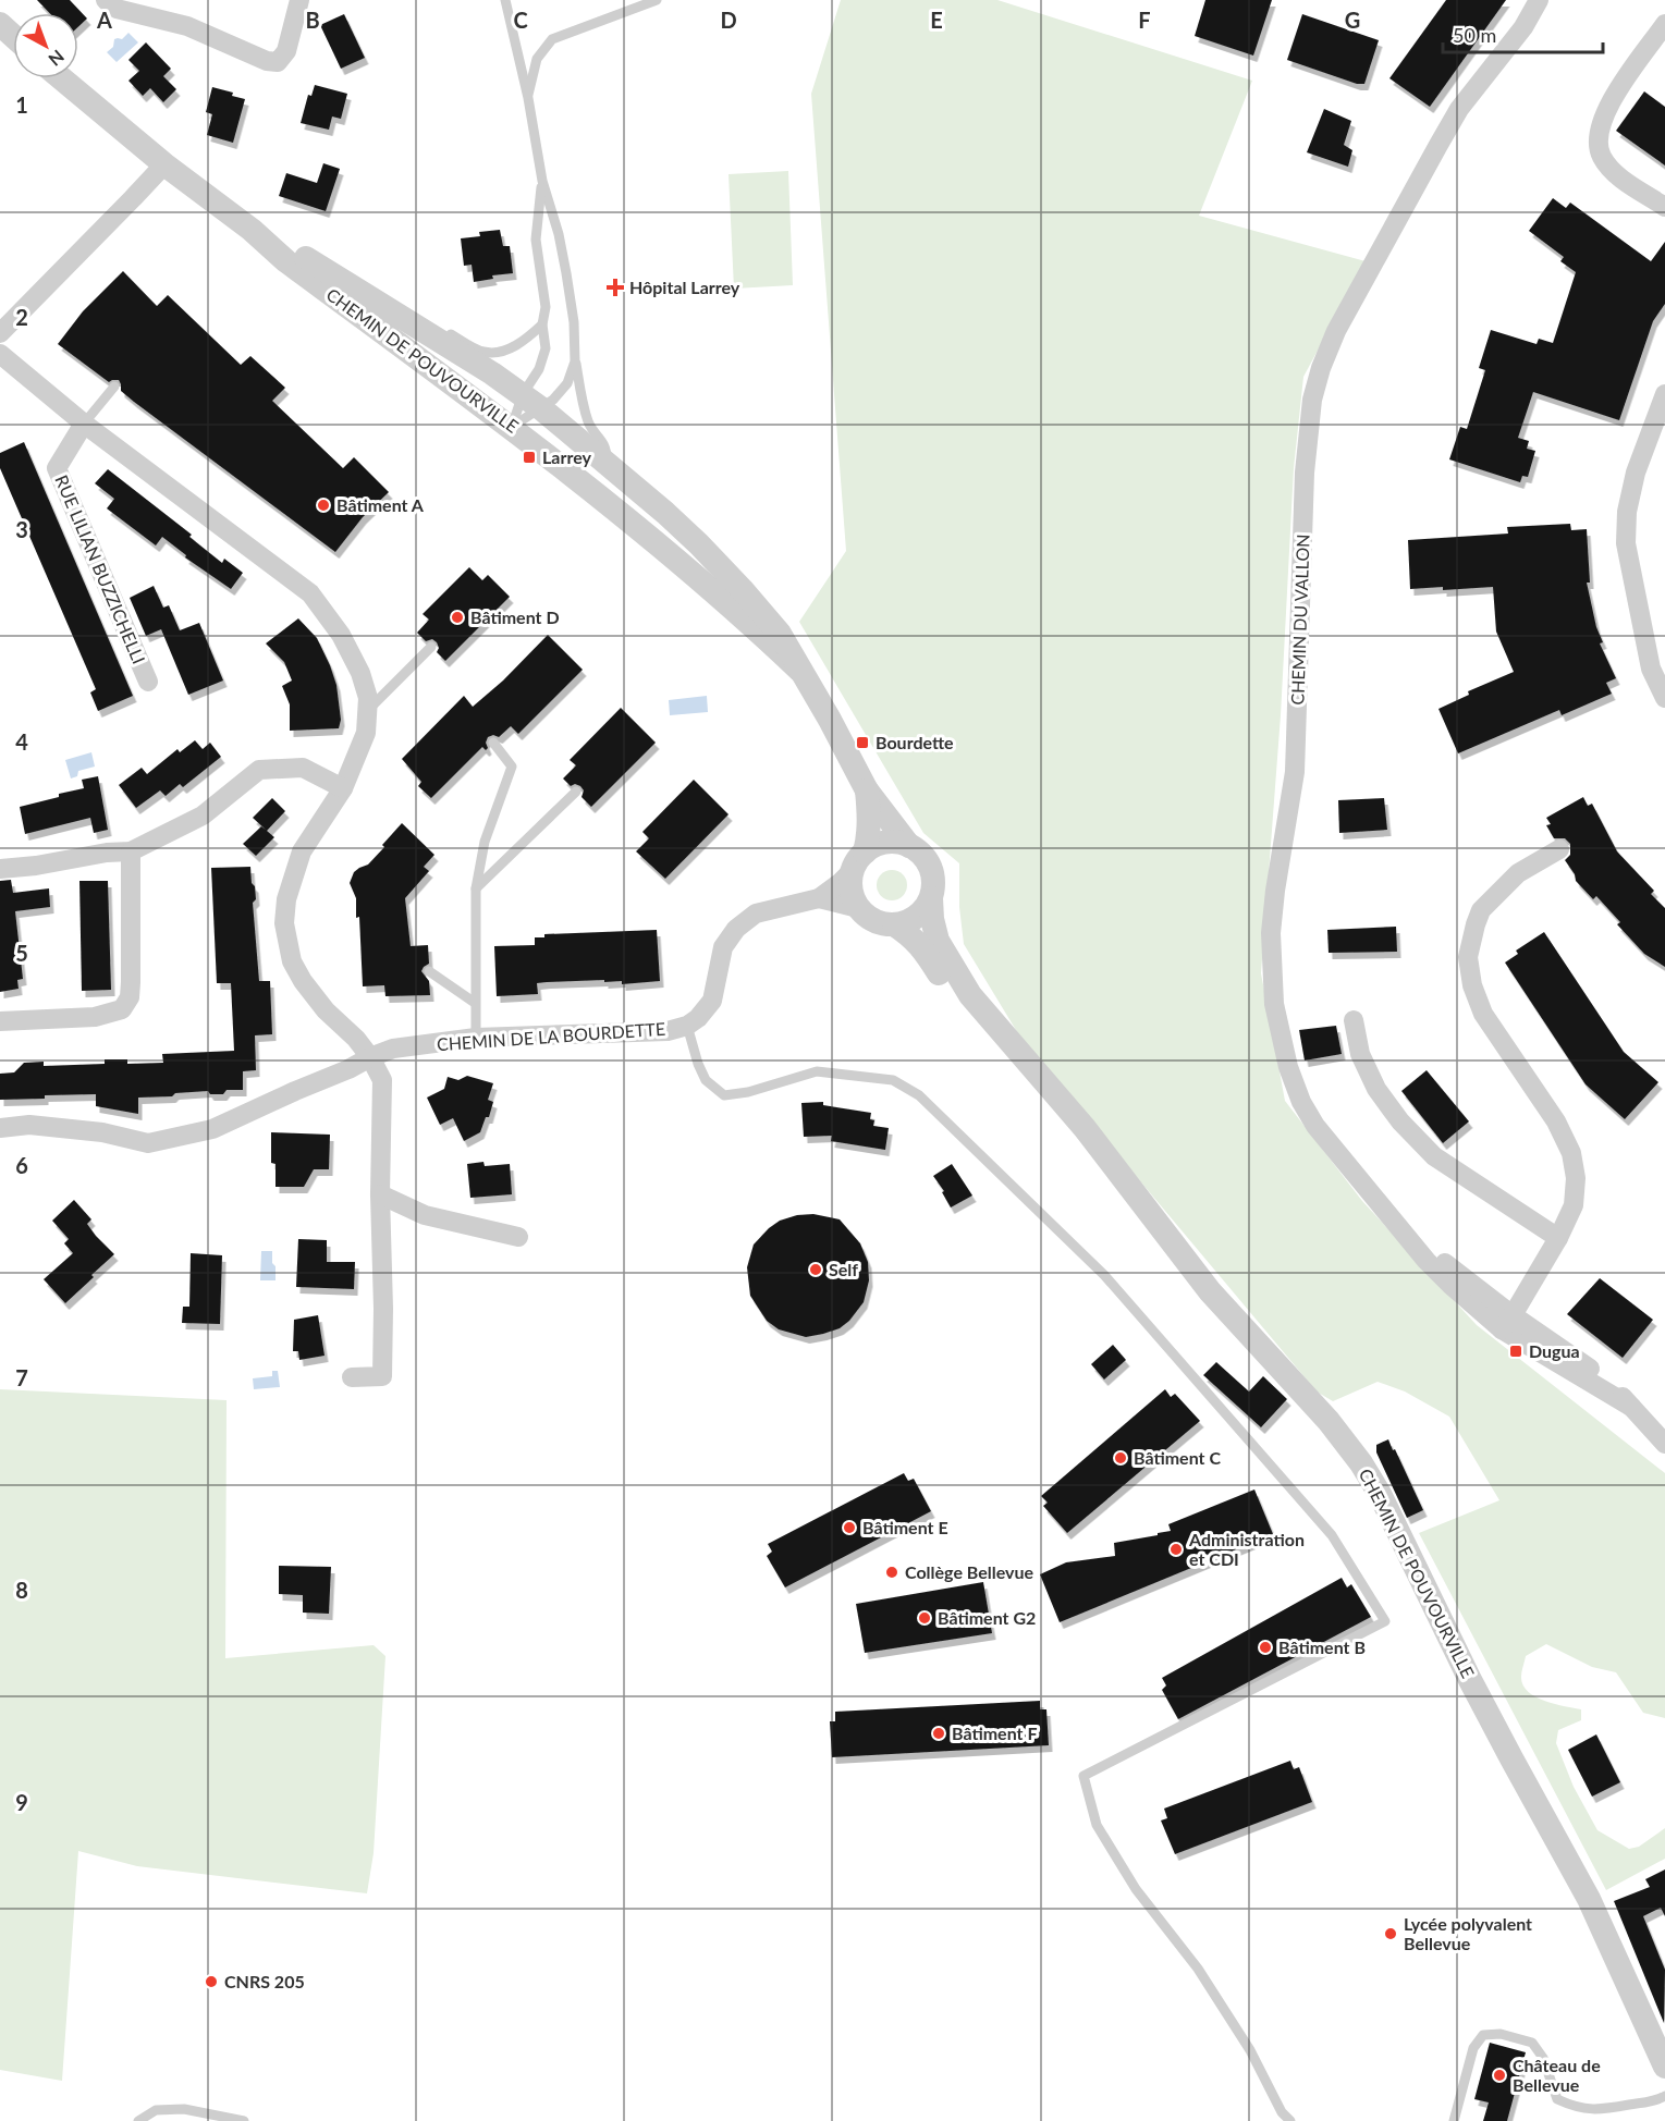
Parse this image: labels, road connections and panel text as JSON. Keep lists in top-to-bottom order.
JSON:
{
  "streets": {
    "street": [
      "CHEMIN DE POUVOURVILLE",
      "RUE LILIAN BUZZICHELLI",
      "CHEMIN DU VALLON",
      "CHEMIN DE LA BOURDETTE"
    ]
  },
  "crossings": [
    ["CHEMIN DE POUVOURVILLE", "CHEMIN DE LA BOURDETTE"]
  ],
  "places": {
    "health": ["Hôpital Larrey"],
    "transit": ["Larrey", "Bourdette", "Dugua"],
    "other": [
      "Bâtiment A",
      "Bâtiment D",
      "Self",
      "Bâtiment C",
      "Bâtiment E",
      "Administration et CDI",
      "Collège Bellevue",
      "Bâtiment G2",
      "Bâtiment B",
      "Bâtiment F",
      "Lycée polyvalent Bellevue",
      "CNRS 205",
      "Château de Bellevue"
    ]
  },
  "scale_bar": "50 m",
  "north": "bottom right",
  "grid": {
    "columns": [
      "A",
      "B",
      "C",
      "D",
      "E",
      "F",
      "G"
    ],
    "rows": [
      "1",
      "2",
      "3",
      "4",
      "5",
      "6",
      "7",
      "8",
      "9"
    ]
  }
}
